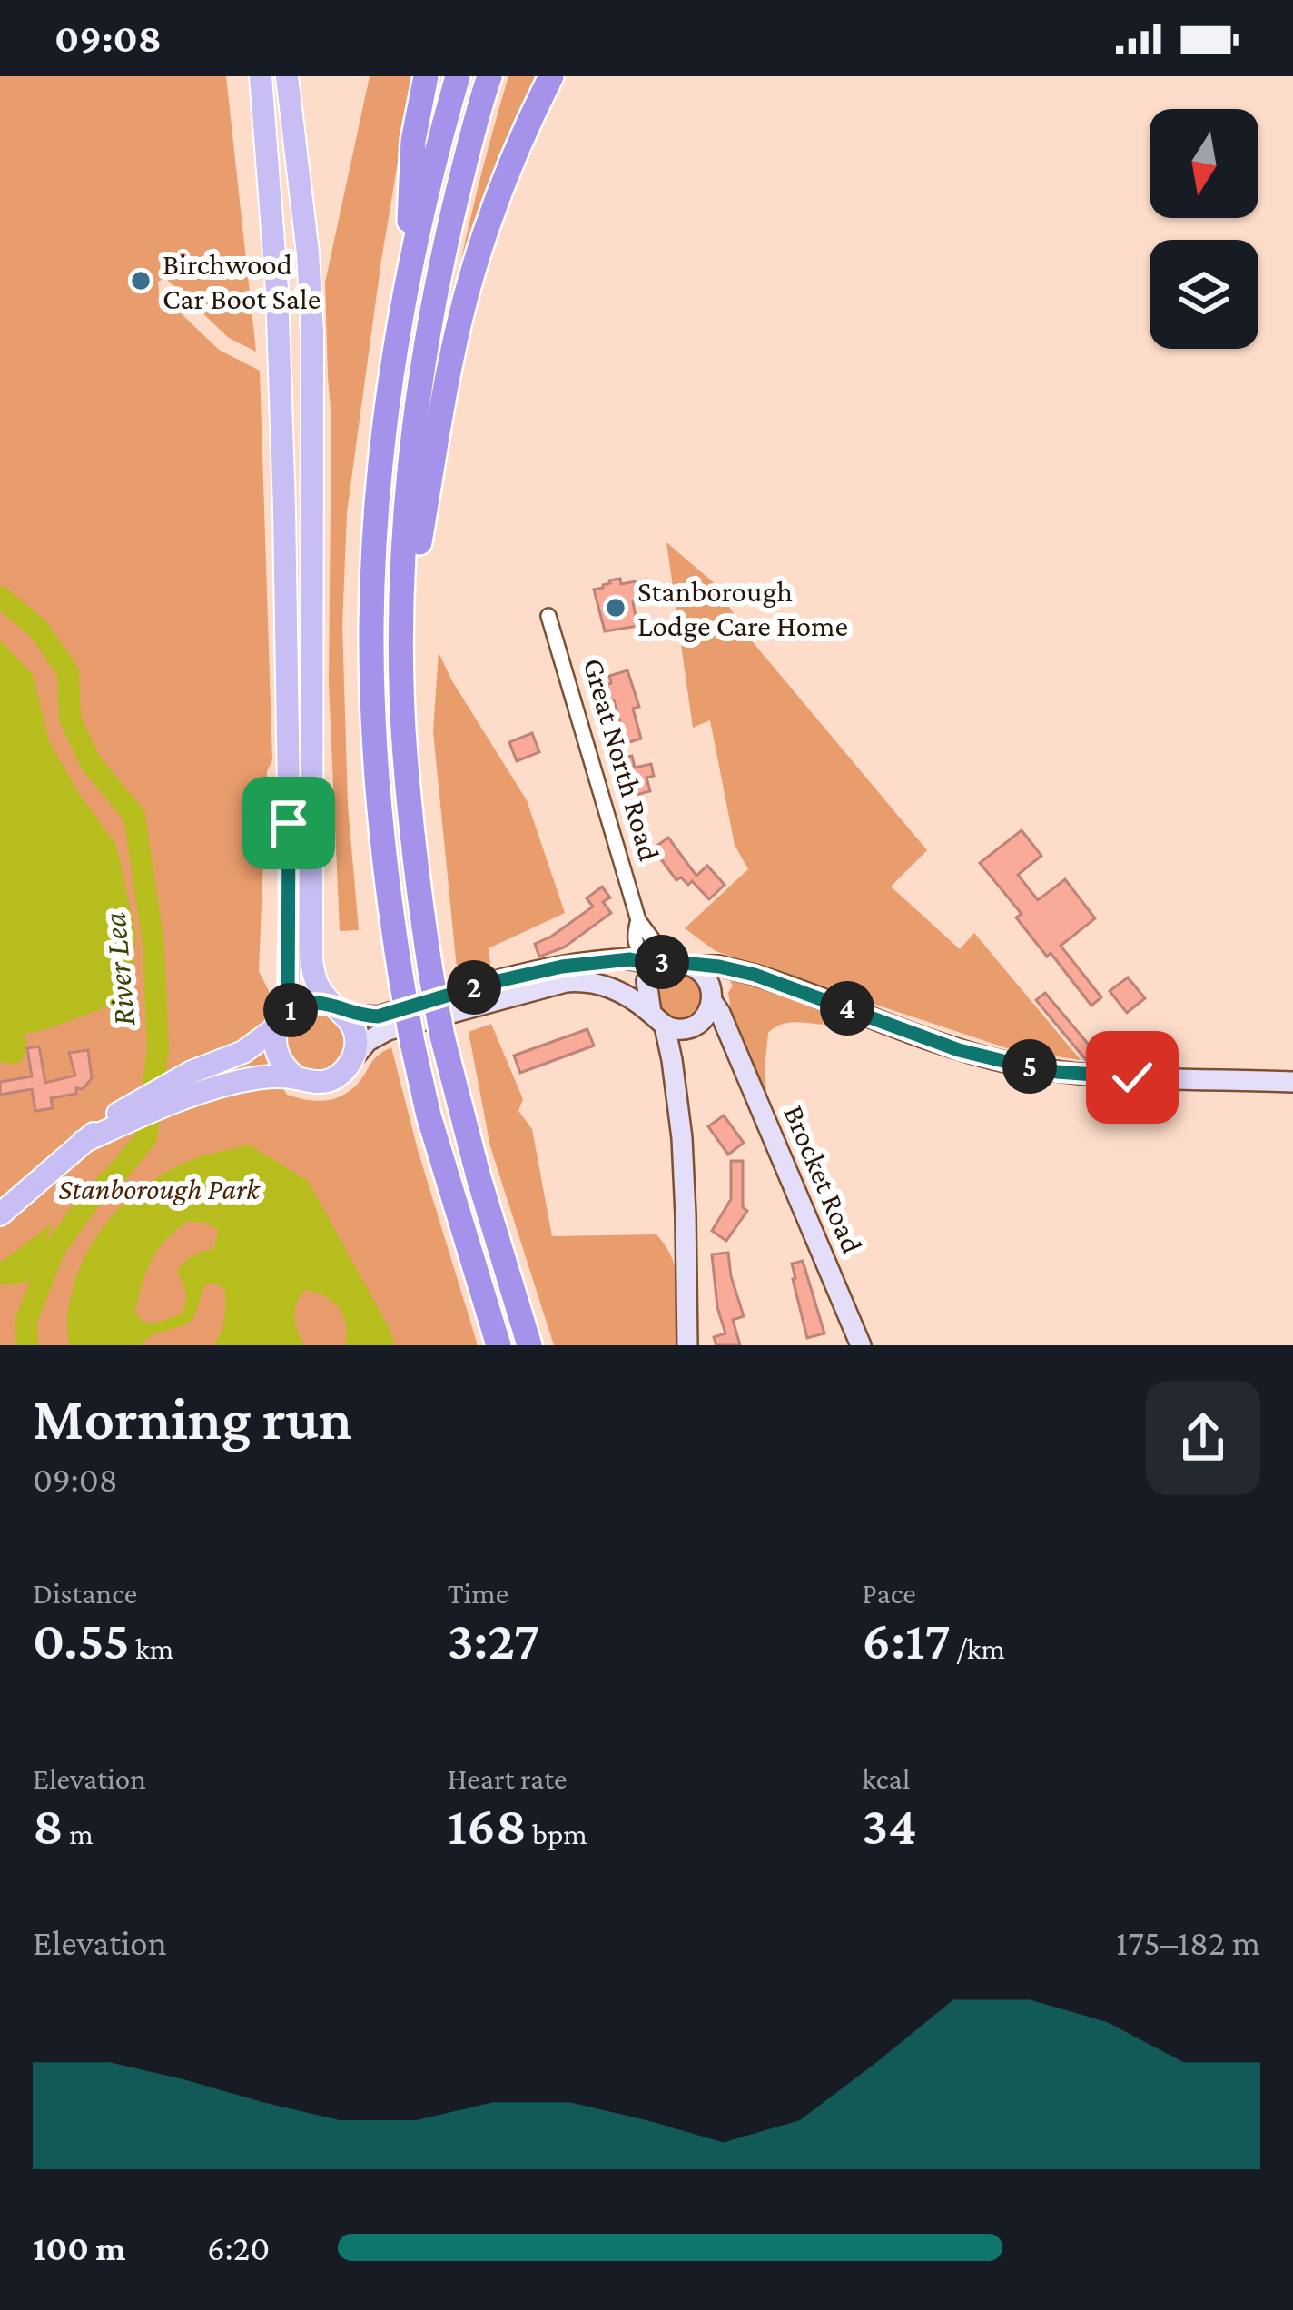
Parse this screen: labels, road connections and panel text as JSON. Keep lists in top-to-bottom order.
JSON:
{
  "streets": {
    "main road": ["Brocket Road"],
    "street": ["Great North Road"]
  },
  "crossings": [
    ["Great North Road", "Brocket Road"]
  ],
  "water": ["River Lea"],
  "parks": ["Stanborough Park"],
  "places": ["Birchwood Car Boot Sale", "Stanborough Lodge Care Home"],
  "north": "bottom",
  "page": {
    "status": "09:08",
    "pins": [
      "3",
      "2",
      "4",
      "1",
      "5"
    ],
    "heading": ["Morning run", "09:08"],
    "stats": [
      ["Distance", "0.55 km"],
      ["Time", "3:27"],
      ["Pace", "6:17 /km"],
      ["Elevation", "8 m"],
      ["Heart rate", "168 bpm"],
      ["kcal", "34"]
    ],
    "chart": ["Elevation", "175–182 m"],
    "list": [
      {
        "name": "100 m",
        "note": "6:20"
      }
    ]
  }
}
